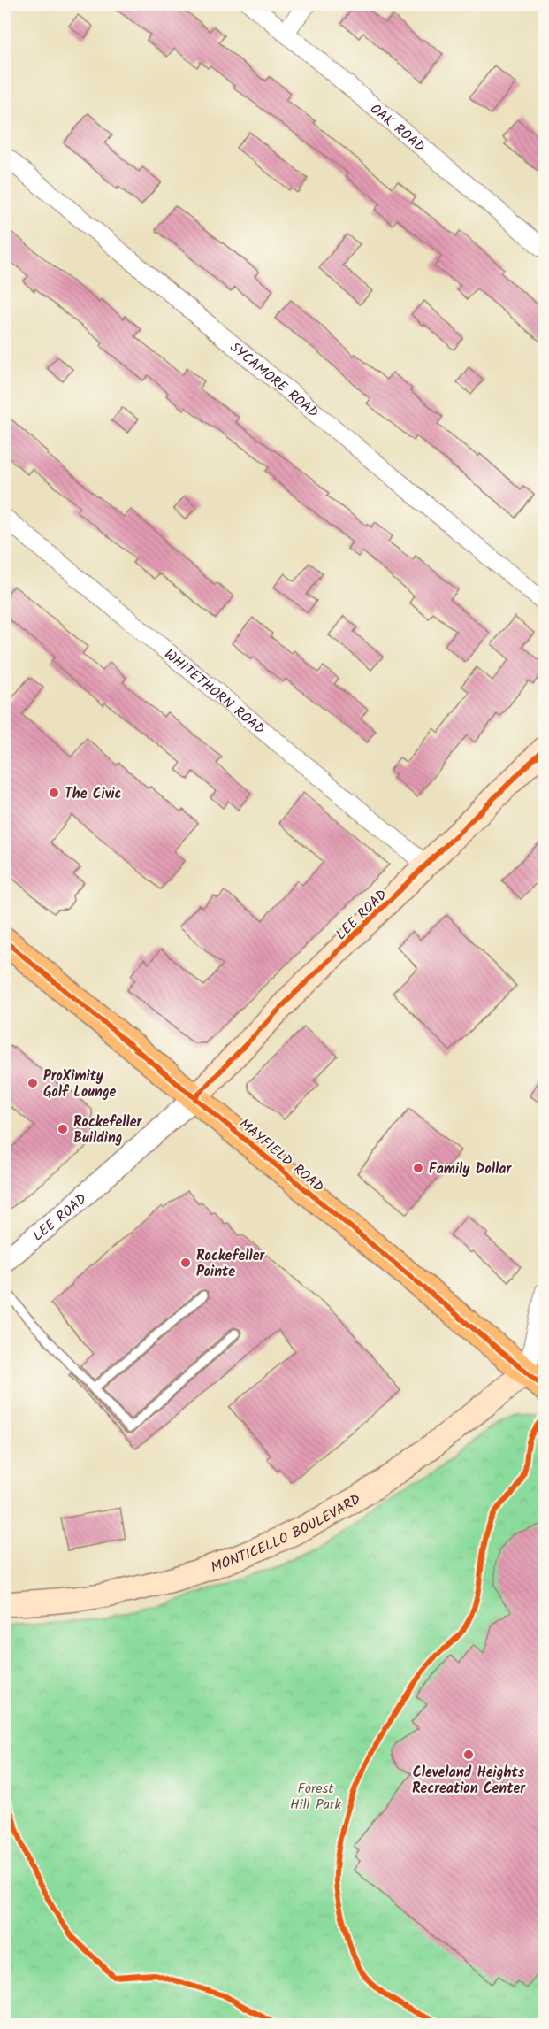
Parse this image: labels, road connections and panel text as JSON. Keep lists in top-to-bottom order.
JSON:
{
  "streets": {
    "main road": ["LEE ROAD", "MAYFIELD ROAD", "MONTICELLO BOULEVARD"],
    "street": ["OAK ROAD", "SYCAMORE ROAD", "WHITETHORN ROAD"]
  },
  "crossings": [
    ["WHITETHORN ROAD", "LEE ROAD"],
    ["LEE ROAD", "MAYFIELD ROAD"],
    ["MAYFIELD ROAD", "MONTICELLO BOULEVARD"]
  ],
  "parks": ["Forest Hill Park"],
  "places": [
    "The Civic",
    "ProXimity Golf Lounge",
    "Rockefeller Building",
    "Family Dollar",
    "Rockefeller Pointe",
    "Cleveland Heights Recreation Center"
  ]
}
